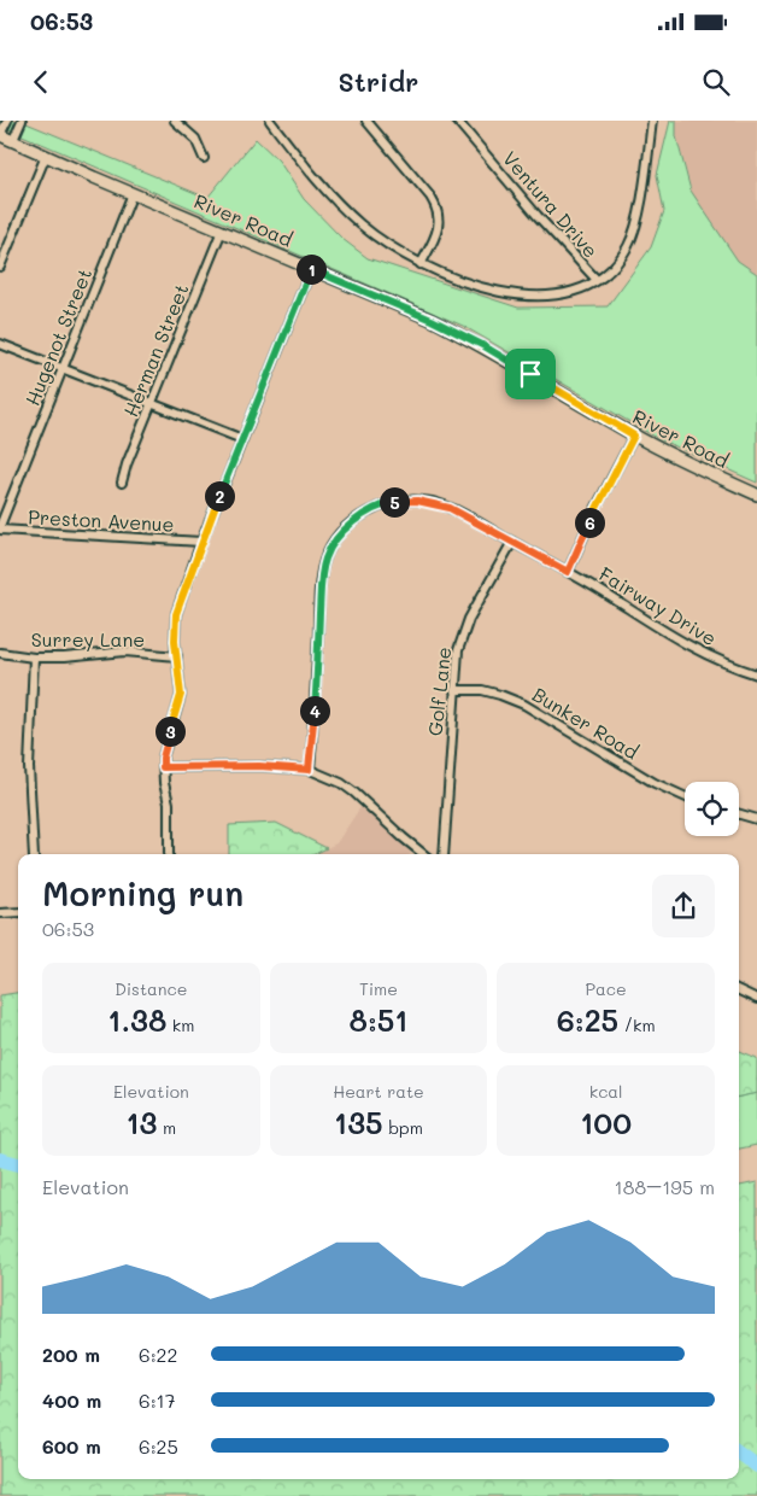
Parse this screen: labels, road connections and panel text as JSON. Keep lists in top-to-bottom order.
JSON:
{
  "streets": {
    "street": [
      "Ventura Drive",
      "River Road",
      "Hugenot Street",
      "Herman Street",
      "Preston Avenue",
      "Fairway Drive",
      "Surrey Lane",
      "Golf Lane",
      "Bunker Road"
    ]
  },
  "crossings": [
    ["River Road", "Hugenot Street"],
    ["River Road", "Herman Street"],
    ["Hugenot Street", "Preston Avenue"],
    ["Fairway Drive", "Golf Lane"],
    ["Golf Lane", "Bunker Road"]
  ],
  "page": {
    "status": "06:53",
    "header": "Stridr",
    "pins": [
      "1",
      "2",
      "5",
      "6",
      "4",
      "3"
    ],
    "heading": ["Morning run", "06:53"],
    "stats": [
      ["Distance", "1.38 km"],
      ["Time", "8:51"],
      ["Pace", "6:25 /km"],
      ["Elevation", "13 m"],
      ["Heart rate", "135 bpm"],
      ["kcal", "100"]
    ],
    "chart": ["Elevation", "188–195 m"],
    "list": [
      {
        "name": "200 m",
        "note": "6:22"
      },
      {
        "name": "400 m",
        "note": "6:17"
      },
      {
        "name": "600 m",
        "note": "6:25"
      }
    ]
  }
}
